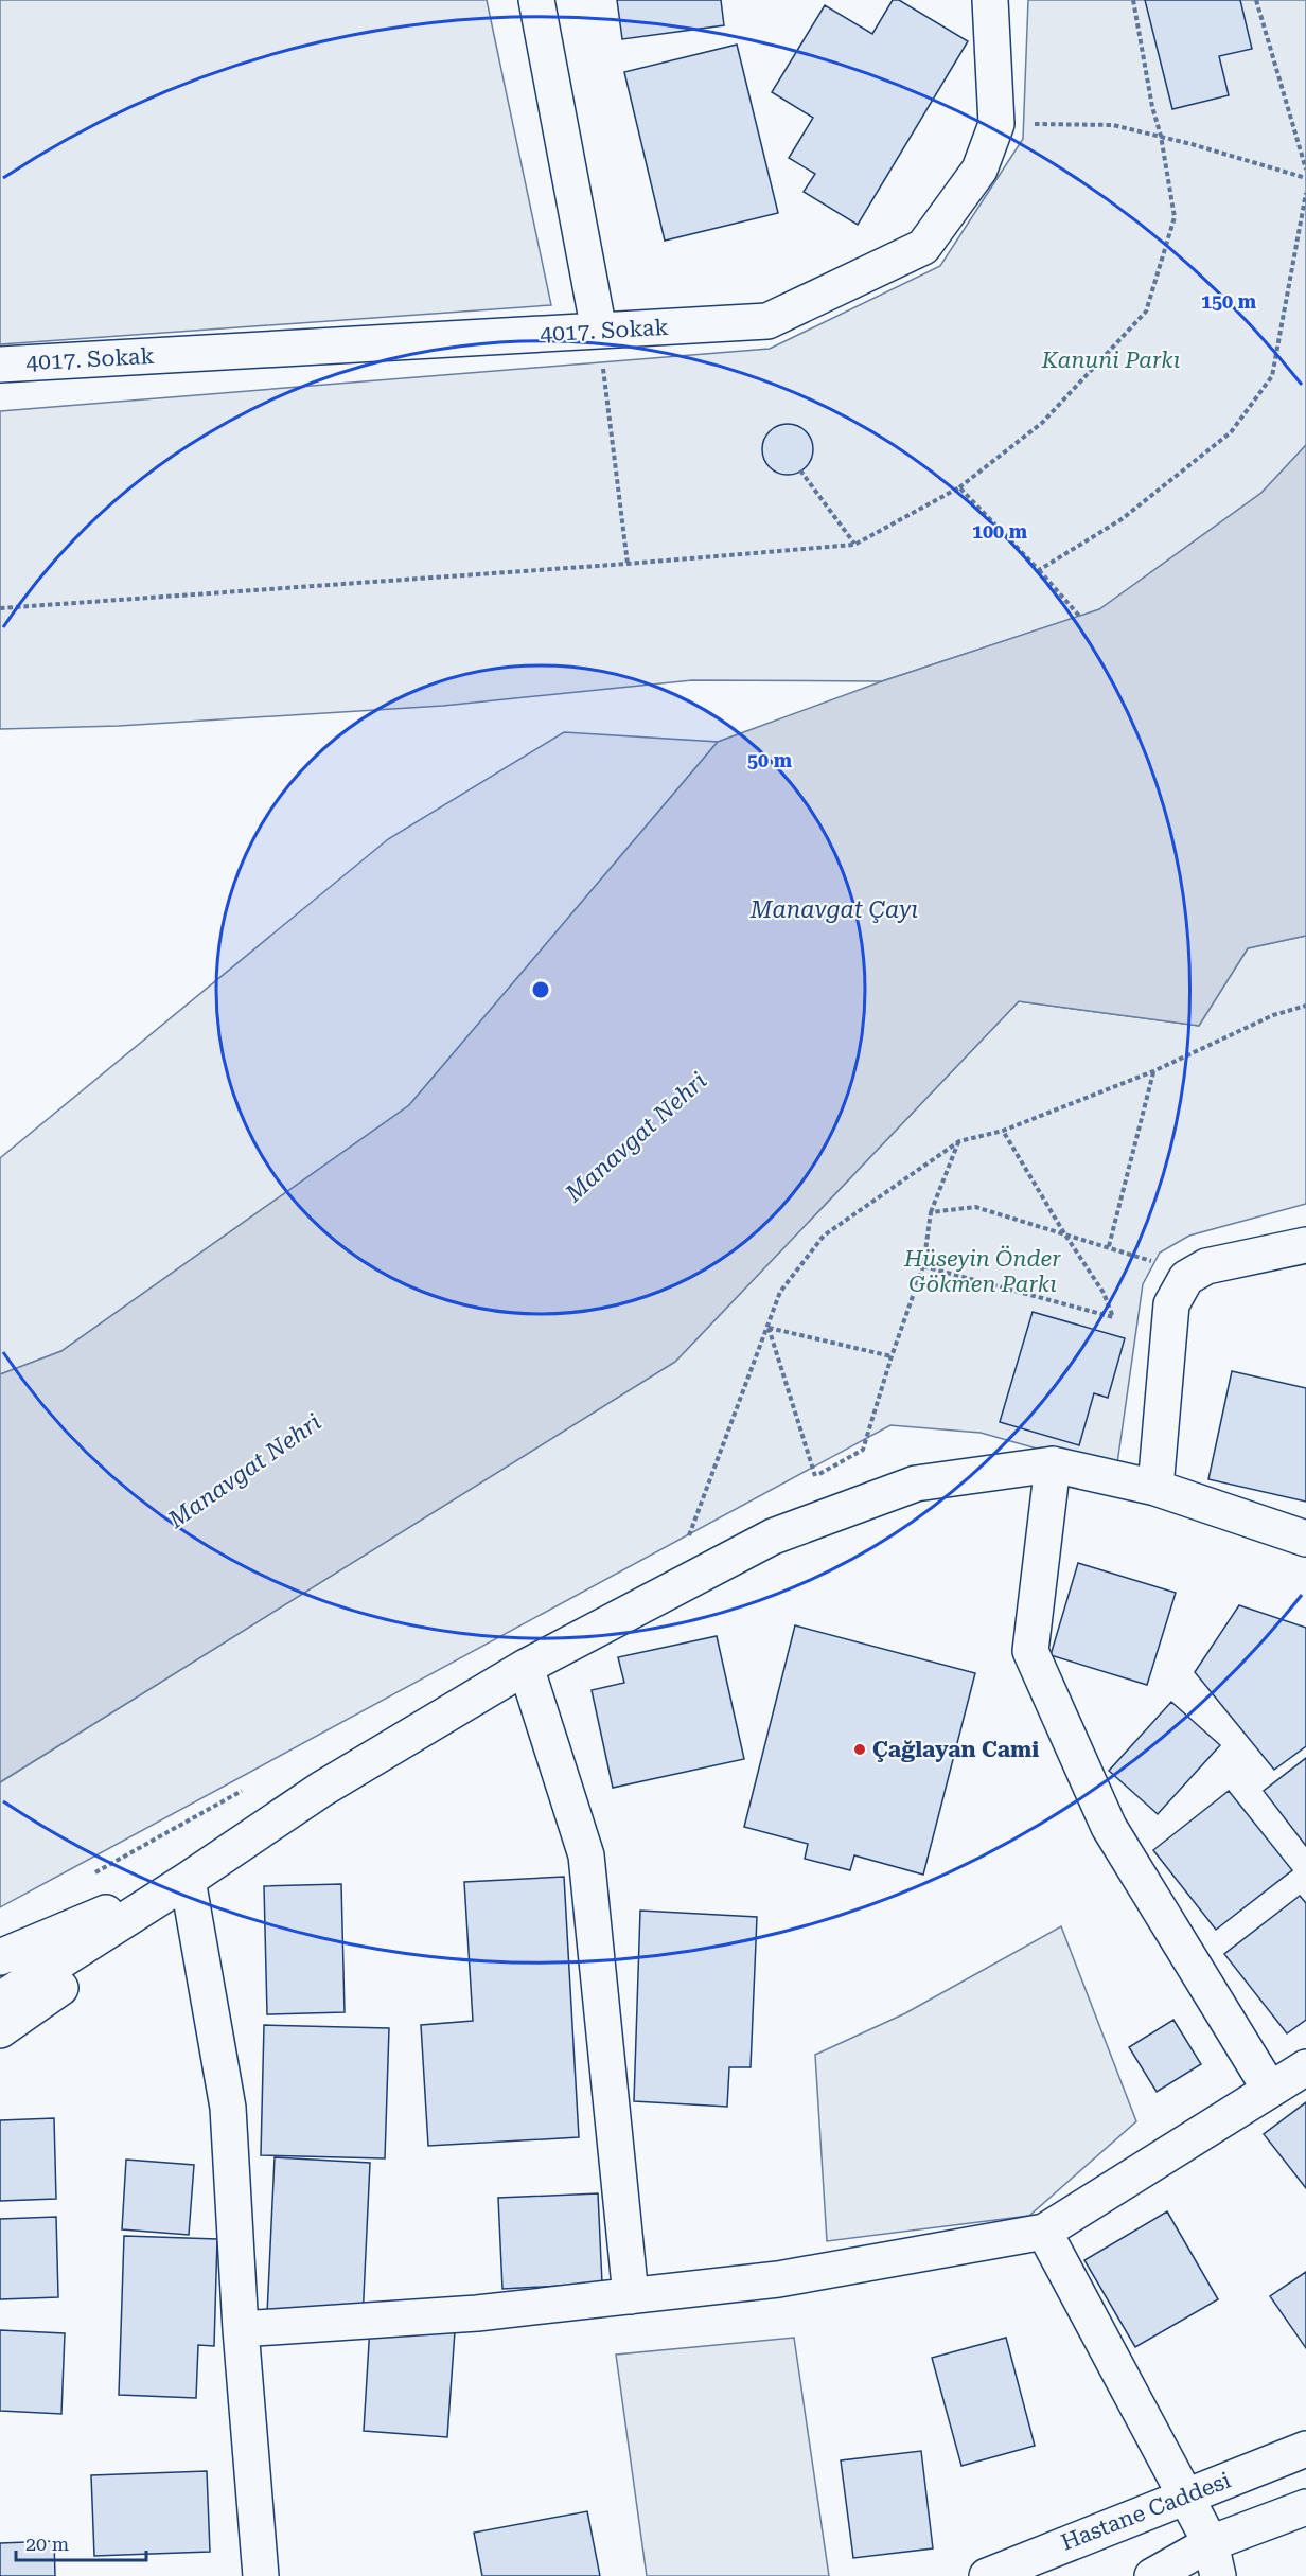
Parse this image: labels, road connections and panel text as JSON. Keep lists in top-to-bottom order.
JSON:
{
  "streets": {
    "street": ["4017. Sokak", "Hastane Caddesi"]
  },
  "water": ["Manavgat Çayı", "Manavgat Nehri"],
  "parks": ["Kanuni Parkı", "Hüseyin Önder Gökmen Parkı"],
  "places": ["Çağlayan Cami"],
  "scale_bar": "20 m",
  "rings": ["150 m", "100 m", "50 m"]
}
